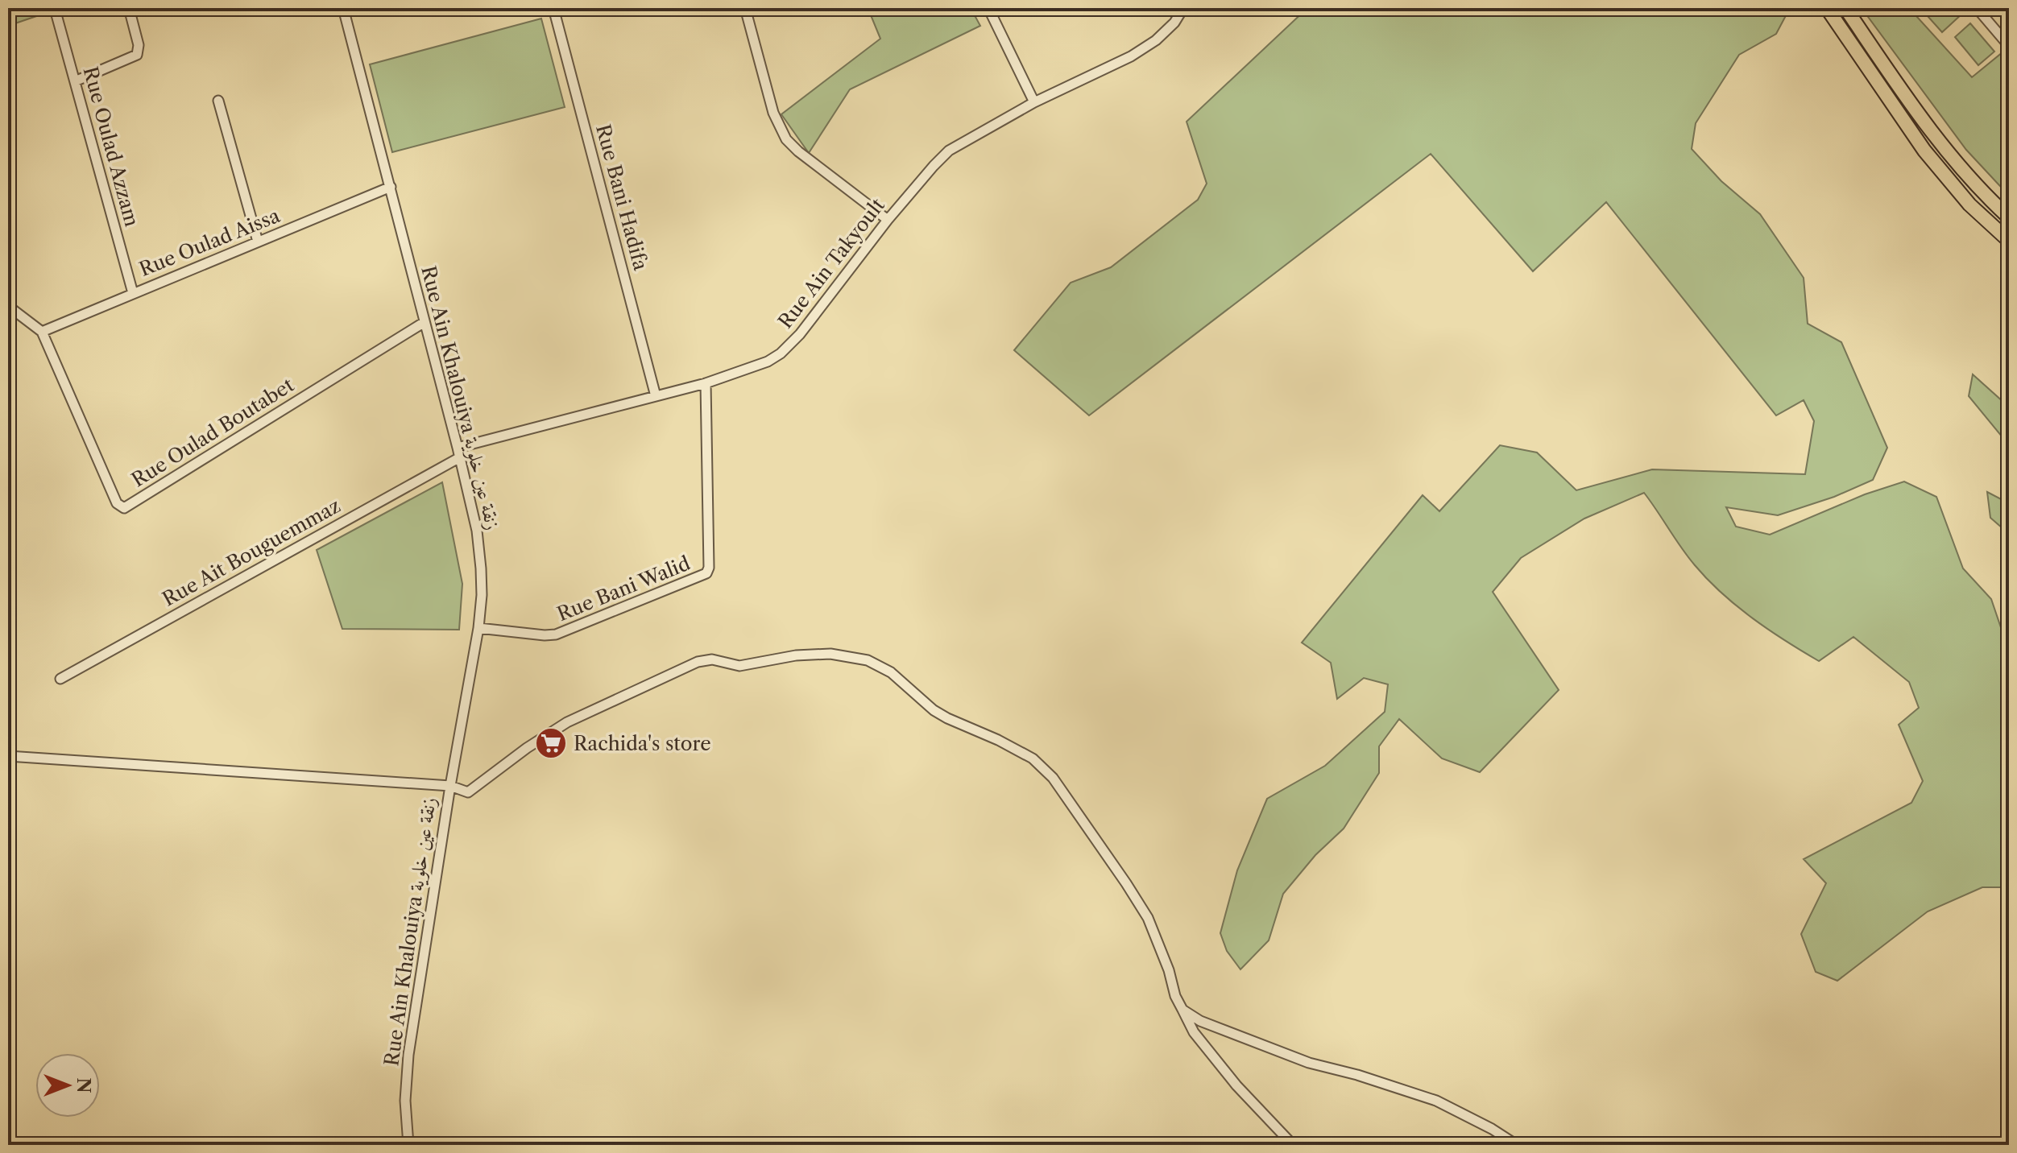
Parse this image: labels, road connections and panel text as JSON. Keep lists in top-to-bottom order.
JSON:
{
  "streets": {
    "street": [
      "Rue Oulad Azzam",
      "Rue Bani Hadifa",
      "Rue Oulad Aissa",
      "Rue Ain Takyoult",
      "Rue Ain Khalouiya زنقة عين خلوية",
      "Rue Oulad Boutabet",
      "Rue Ait Bouguemmaz",
      "Rue Bani Walid"
    ]
  },
  "crossings": [
    ["Rue Oulad Azzam", "Rue Oulad Aissa"],
    ["Rue Bani Hadifa", "Rue Ain Takyoult"],
    ["Rue Oulad Aissa", "Rue Ain Khalouiya زنقة عين خلوية"],
    ["Rue Oulad Aissa", "Rue Oulad Boutabet"],
    ["Rue Ain Takyoult", "Rue Ain Khalouiya زنقة عين خلوية"],
    ["Rue Ain Takyoult", "Rue Ait Bouguemmaz"],
    ["Rue Ain Takyoult", "Rue Bani Walid"],
    ["Rue Ain Khalouiya زنقة عين خلوية", "Rue Oulad Boutabet"],
    ["Rue Ain Khalouiya زنقة عين خلوية", "Rue Ait Bouguemmaz"],
    ["Rue Ain Khalouiya زنقة عين خلوية", "Rue Bani Walid"]
  ],
  "places": {
    "supermarket": ["Rachida's store"]
  },
  "north": "right"
}
